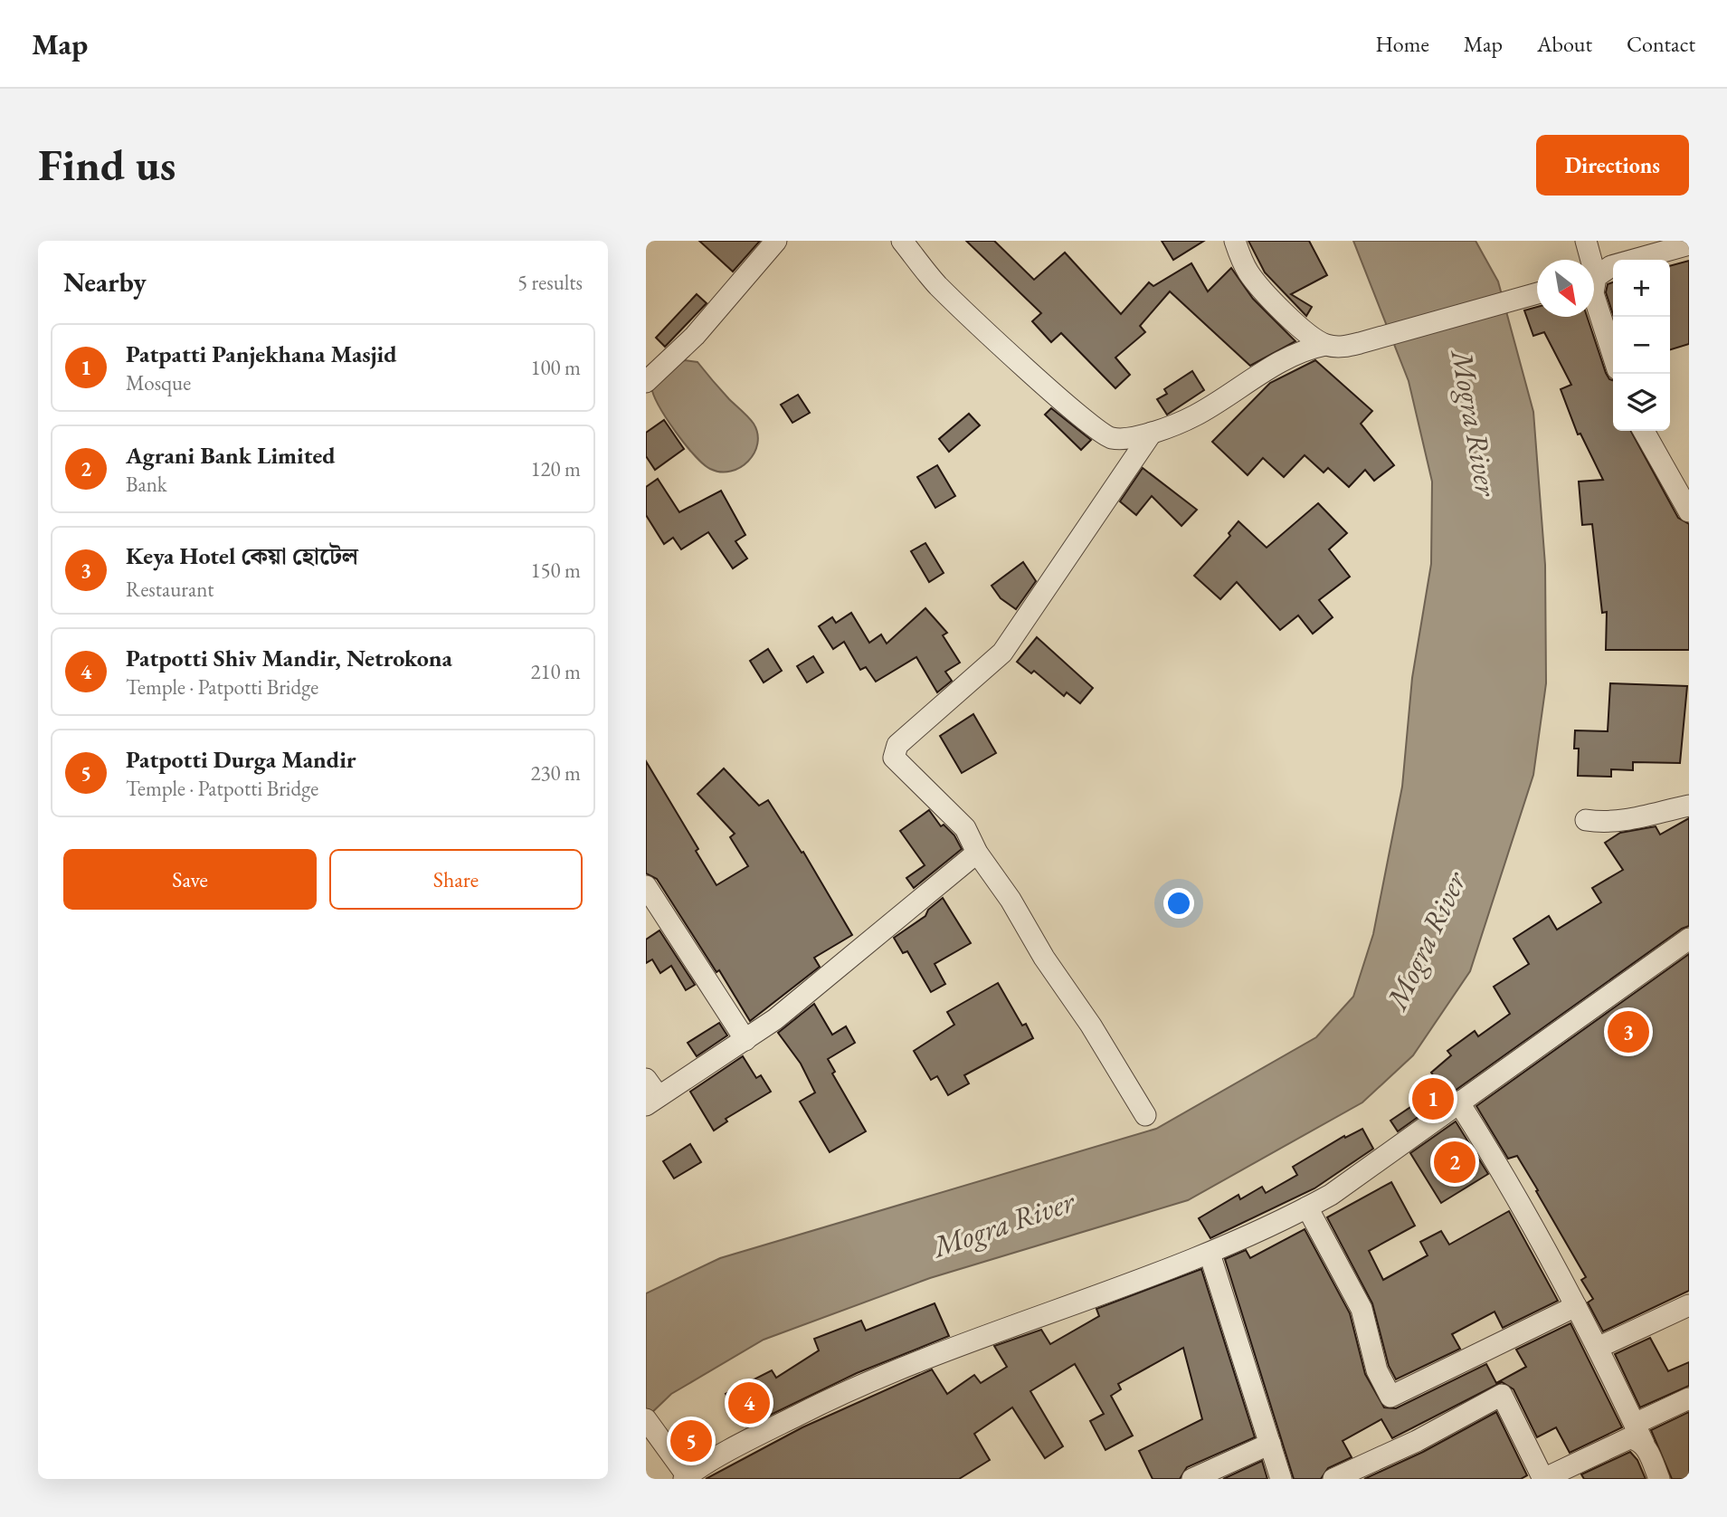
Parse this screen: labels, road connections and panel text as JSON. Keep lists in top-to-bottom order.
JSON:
{
  "water": ["Mogra River"],
  "north": "bottom right",
  "page": {
    "header": "Map",
    "nav": [
      "Home",
      "Map",
      "About",
      "Contact"
    ],
    "buttons": [
      "Directions",
      ["Save", "Share"]
    ],
    "title": "Find us",
    "heading": ["Nearby", "5 results"],
    "map_buttons": ["+", "−"],
    "list": [
      {
        "mark": "1",
        "name": "Patpatti Panjekhana Masjid",
        "note": "Mosque",
        "value": "100 m"
      },
      {
        "mark": "2",
        "name": "Agrani Bank Limited",
        "note": "Bank",
        "value": "120 m"
      },
      {
        "mark": "3",
        "name": "Keya Hotel কেয়া হোটেল",
        "note": "Restaurant",
        "value": "150 m"
      },
      {
        "mark": "4",
        "name": "Patpotti Shiv Mandir, Netrokona",
        "note": "Temple · Patpotti Bridge",
        "value": "210 m"
      },
      {
        "mark": "5",
        "name": "Patpotti Durga Mandir",
        "note": "Temple · Patpotti Bridge",
        "value": "230 m"
      }
    ],
    "pins": [
      "3",
      "1",
      "2",
      "4",
      "5"
    ]
  }
}
